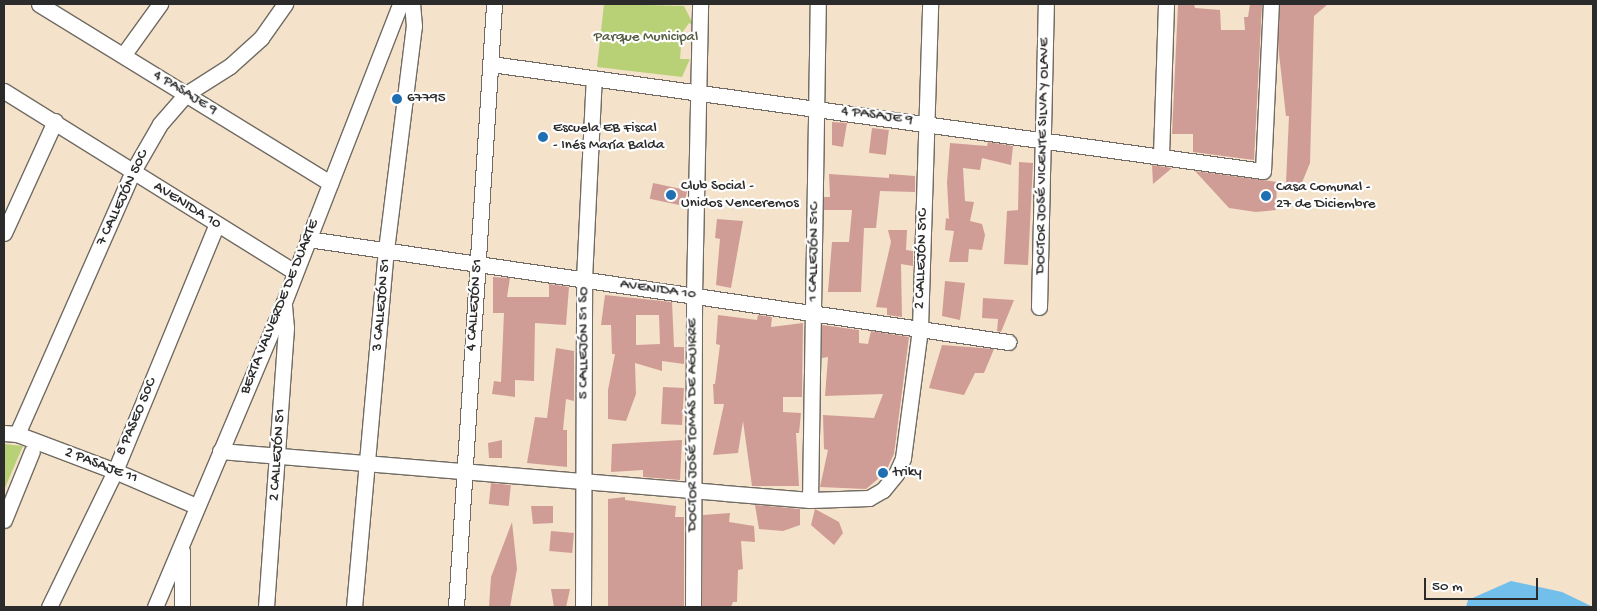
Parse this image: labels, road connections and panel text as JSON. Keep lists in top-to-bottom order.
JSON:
{
  "streets": {
    "street": [
      "4 PASAJE 9",
      "DOCTOR JOSÉ VICENTE SILVA Y OLAVE",
      "7 CALLEJÓN 50C",
      "AVENIDA 10",
      "1 CALLEJÓN 51C",
      "2 CALLEJÓN 51C",
      "3 CALLEJÓN 51",
      "4 CALLEJÓN 51",
      "BERTA VALVERDE DE DUARTE",
      "5 CALLEJÓN 51 SO",
      "8 PASEO 50C",
      "DOCTOR JOSÉ TOMÁS DE AGUIRRE",
      "2 CALLEJÓN 51",
      "2 PASAJE 11"
    ]
  },
  "crossings": [
    ["4 PASAJE 9", "DOCTOR JOSÉ VICENTE SILVA Y OLAVE"],
    ["4 PASAJE 9", "7 CALLEJÓN 50C"],
    ["4 PASAJE 9", "1 CALLEJÓN 51C"],
    ["4 PASAJE 9", "2 CALLEJÓN 51C"],
    ["4 PASAJE 9", "4 CALLEJÓN 51"],
    ["4 PASAJE 9", "BERTA VALVERDE DE DUARTE"],
    ["4 PASAJE 9", "5 CALLEJÓN 51 SO"],
    ["4 PASAJE 9", "DOCTOR JOSÉ TOMÁS DE AGUIRRE"],
    ["7 CALLEJÓN 50C", "AVENIDA 10"],
    ["7 CALLEJÓN 50C", "2 PASAJE 11"],
    ["AVENIDA 10", "1 CALLEJÓN 51C"],
    ["AVENIDA 10", "2 CALLEJÓN 51C"],
    ["AVENIDA 10", "3 CALLEJÓN 51"],
    ["AVENIDA 10", "4 CALLEJÓN 51"],
    ["AVENIDA 10", "BERTA VALVERDE DE DUARTE"],
    ["AVENIDA 10", "5 CALLEJÓN 51 SO"],
    ["AVENIDA 10", "8 PASEO 50C"],
    ["AVENIDA 10", "DOCTOR JOSÉ TOMÁS DE AGUIRRE"],
    ["1 CALLEJÓN 51C", "2 CALLEJÓN 51C"],
    ["BERTA VALVERDE DE DUARTE", "2 CALLEJÓN 51"],
    ["BERTA VALVERDE DE DUARTE", "2 PASAJE 11"],
    ["8 PASEO 50C", "2 PASAJE 11"]
  ],
  "parks": ["Parque Municipal"],
  "places": [
    "67795",
    "Escuela EB Fiscal - Inés María Balda",
    "Club Social - Unidos Venceremos",
    "Casa Comunal - 27 de Diciembre",
    "triky"
  ],
  "scale_bar": "50 m"
}
